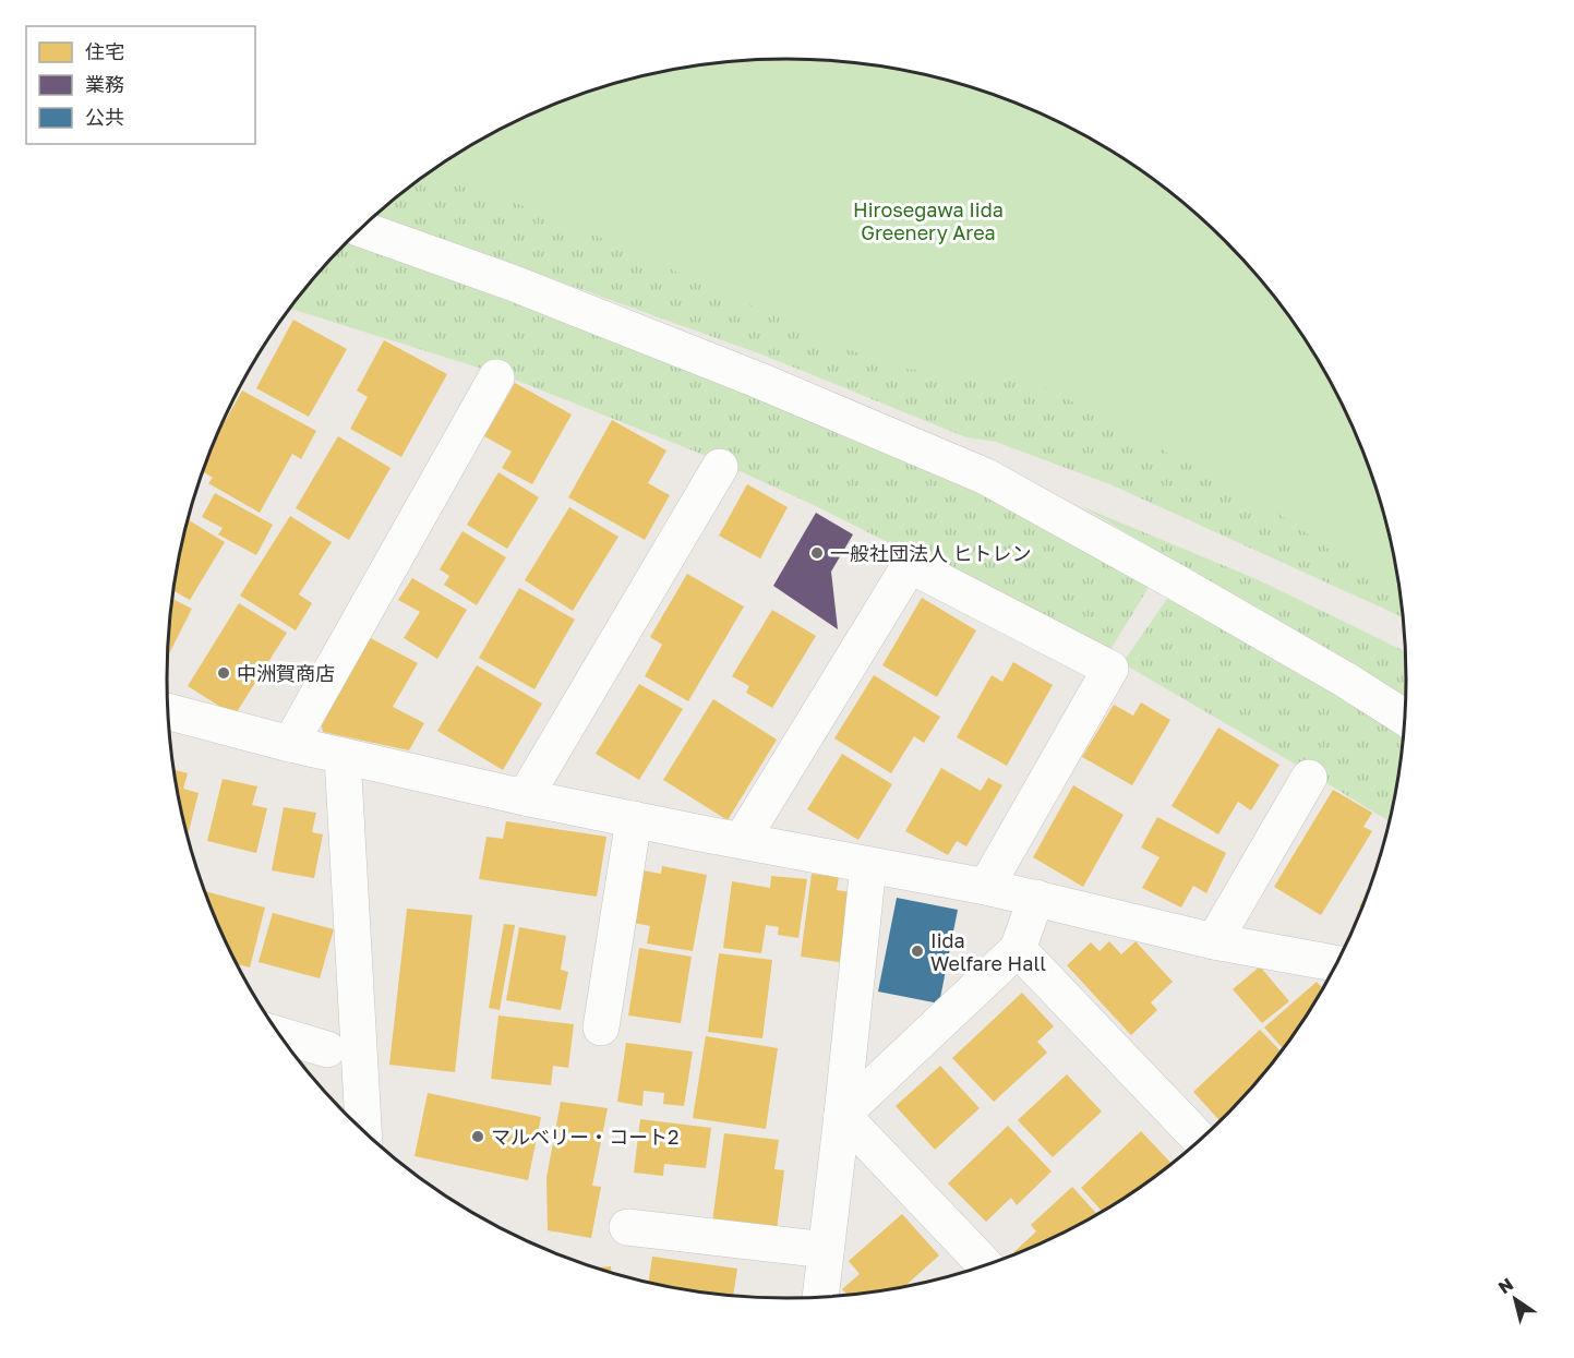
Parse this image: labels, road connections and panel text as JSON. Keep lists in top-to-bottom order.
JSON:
{
  "parks": ["Hirosegawa Iida Greenery Area"],
  "places": [
    "一般社団法人 ヒトレン",
    "中洲賀商店",
    "Iida Welfare Hall",
    "マルベリー・コート2"
  ],
  "legend": ["住宅", "業務", "公共"],
  "north": "top left"
}
